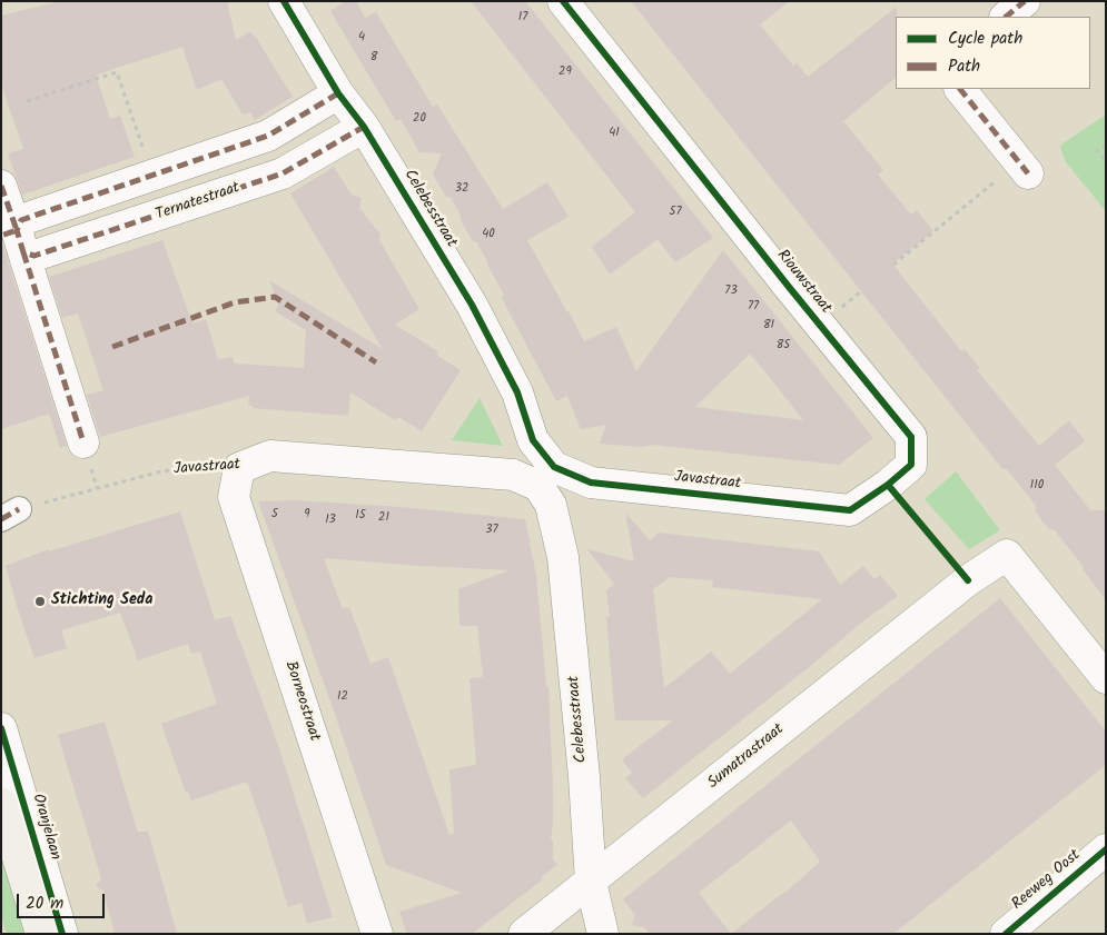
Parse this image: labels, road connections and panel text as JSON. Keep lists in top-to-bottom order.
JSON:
{
  "streets": {
    "street": [
      "Ternatestraat",
      "Celebesstraat",
      "Riouwstraat",
      "Javastraat",
      "Borneostraat",
      "Sumatrastraat",
      "Oranjelaan",
      "Reeweg Oost"
    ]
  },
  "crossings": [
    ["Ternatestraat", "Celebesstraat"],
    ["Celebesstraat", "Javastraat"],
    ["Celebesstraat", "Sumatrastraat"],
    ["Riouwstraat", "Javastraat"],
    ["Javastraat", "Borneostraat"]
  ],
  "places": ["Stichting Seda"],
  "house_numbers": [
    "17",
    "4",
    "8",
    "29",
    "20",
    "41",
    "32",
    "57",
    "40",
    "73",
    "77",
    "81",
    "85",
    "110",
    "5",
    "9",
    "15",
    "21",
    "13",
    "37",
    "12"
  ],
  "legend": ["Cycle path", "Path"],
  "scale_bar": "20 m"
}
